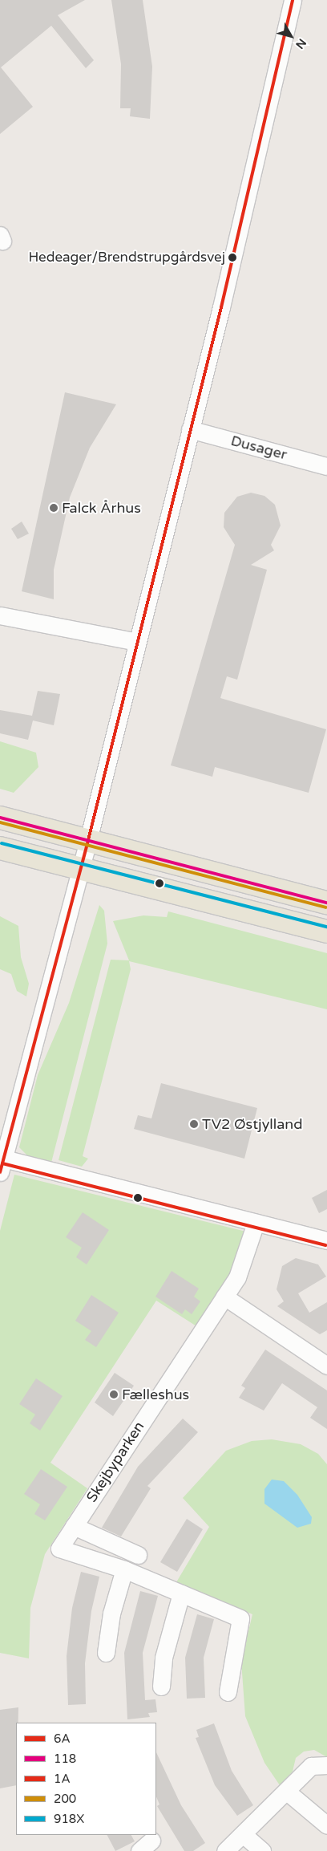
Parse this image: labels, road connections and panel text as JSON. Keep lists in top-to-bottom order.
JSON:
{
  "streets": {
    "street": ["Dusager", "Skejbyparken"]
  },
  "places": [
    "Hedeager/Brendstrupgårdsvej",
    "Falck Århus",
    "TV2 Østjylland",
    "Fælleshus"
  ],
  "lines": [
    "transit line 6A",
    "transit line 118",
    "transit line 200",
    "transit line 918X",
    "transit line 1A"
  ],
  "legend": [
    "6A",
    "118",
    "1A",
    "200",
    "918X"
  ],
  "north": "bottom right"
}
